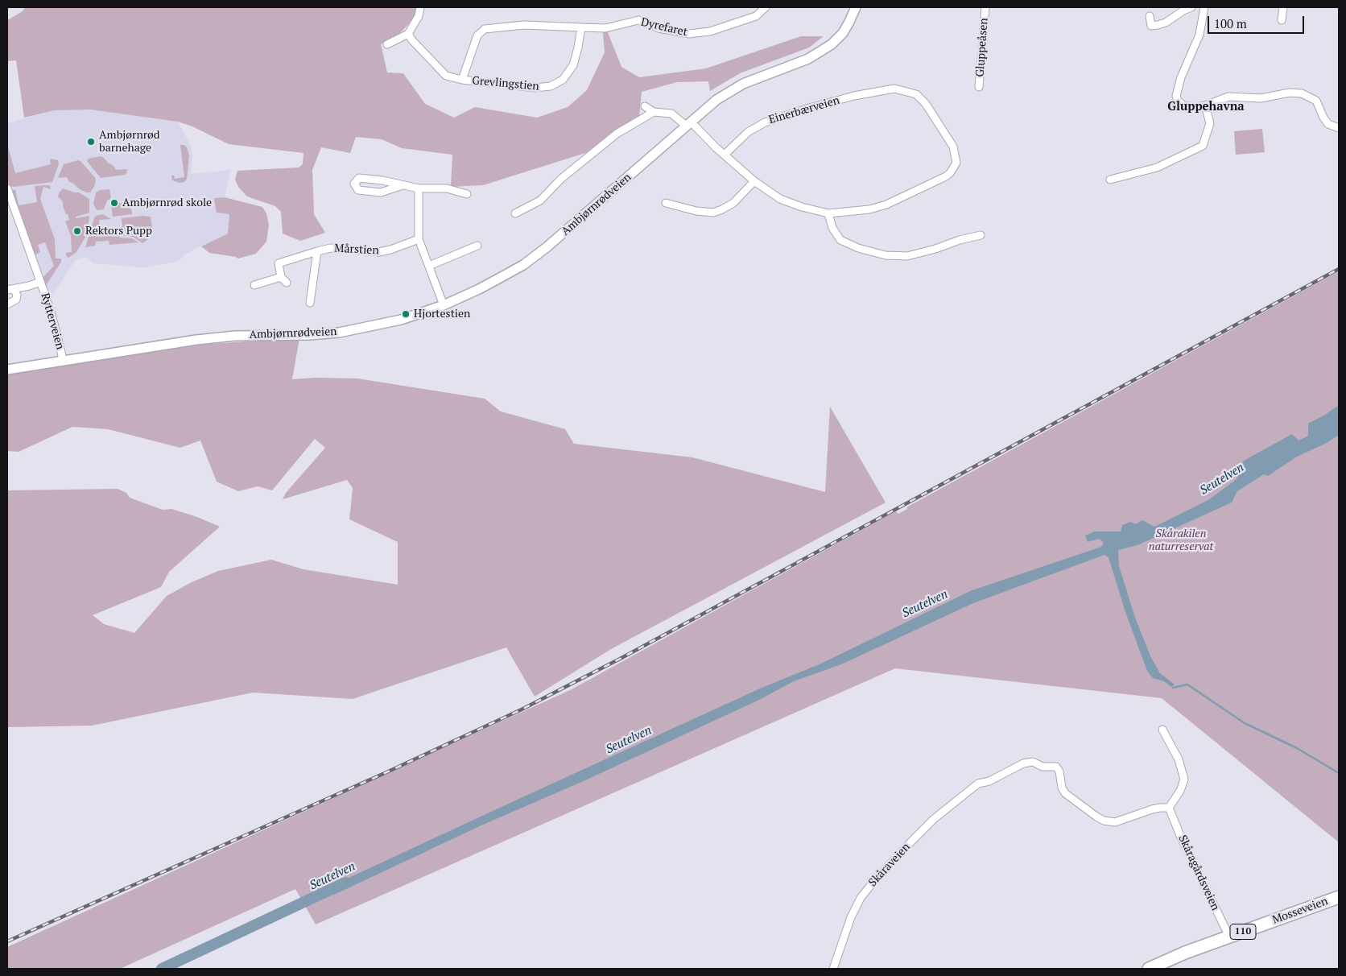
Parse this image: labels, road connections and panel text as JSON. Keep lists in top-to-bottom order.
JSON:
{
  "streets": {
    "highway": ["Mosseveien", "110"],
    "street": [
      "Dyrefaret",
      "Gluppeåsen",
      "Grevlingstien",
      "Einerbærveien",
      "Ambjørnrødveien",
      "Mårstien",
      "Rytterveien",
      "Skåraveien",
      "Skåragårdsveien"
    ]
  },
  "crossings": [
    ["Dyrefaret", "Grevlingstien"],
    ["Ambjørnrødveien", "Rytterveien"],
    ["Skåraveien", "Skåragårdsveien"],
    ["Skåragårdsveien", "Mosseveien"]
  ],
  "districts": ["Gluppehavna"],
  "water": ["Seutelven"],
  "parks": ["Skårakilen naturreservat"],
  "places": [
    "Ambjørnrød barnehage",
    "Ambjørnrød skole",
    "Rektors Pupp",
    "Hjortestien"
  ],
  "scale_bar": "100 m"
}
